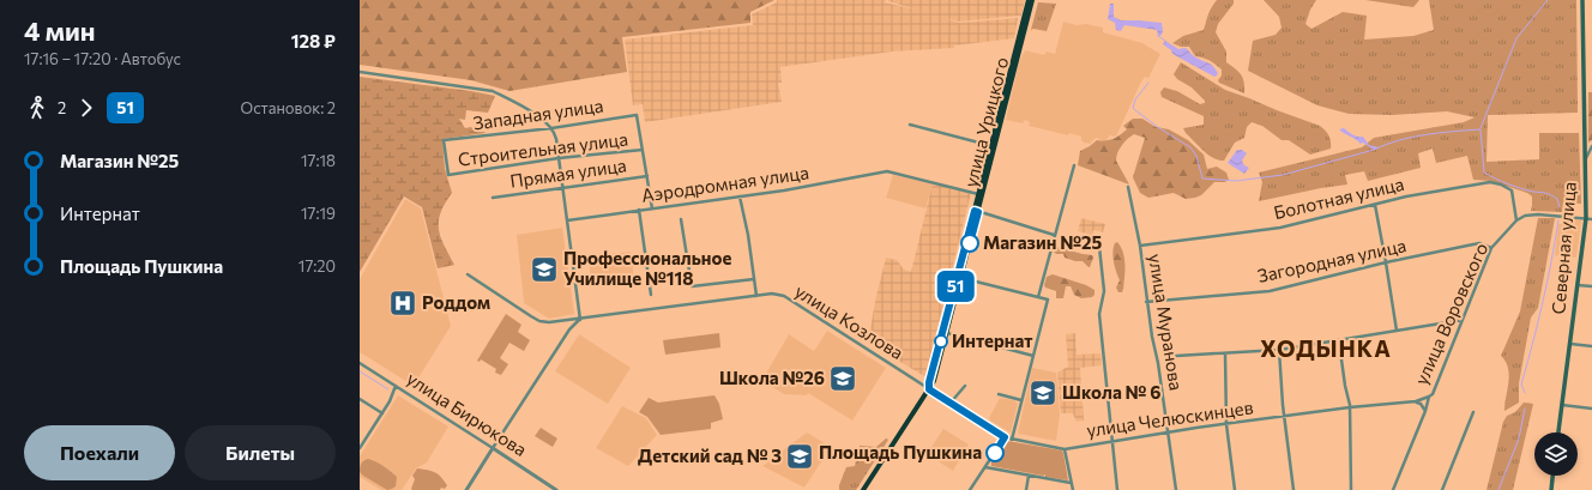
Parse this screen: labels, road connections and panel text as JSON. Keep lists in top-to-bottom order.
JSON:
{
  "streets": {
    "highway": ["улица Урицкого"],
    "main road": ["Северная улица"],
    "street": [
      "Западная улица",
      "Строительная улица",
      "Прямая улица",
      "Аэродромная улица",
      "Болотная улица",
      "Загородная улица",
      "улица Воровского",
      "улица Козлова",
      "улица Муранова",
      "улица Бирюкова",
      "улица Челюскинцев"
    ]
  },
  "crossings": [
    ["Западная улица", "Строительная улица"],
    ["улица Урицкого", "Аэродромная улица"],
    ["улица Урицкого", "улица Козлова"],
    ["улица Урицкого", "улица Челюскинцев"],
    ["Болотная улица", "улица Воровского"],
    ["Болотная улица", "улица Муранова"],
    ["Загородная улица", "улица Воровского"],
    ["Загородная улица", "улица Муранова"],
    ["улица Воровского", "улица Челюскинцев"],
    ["улица Козлова", "улица Челюскинцев"],
    ["улица Муранова", "улица Челюскинцев"]
  ],
  "districts": ["ХОДЫНКА"],
  "places": {
    "other": ["Магазин №25", "Интернат", "Площадь Пушкина"],
    "school or university": [
      "Профессиональное Училище №118",
      "Школа №26",
      "Школа № 6",
      "Детский сад № 3"
    ],
    "hospital": ["Роддом"]
  },
  "lines": ["bus line 51"],
  "page": {
    "heading": ["4 мин", "17:16 – 17:20 · Автобус", "128 ₽"],
    "on_map": "51",
    "legs": ["2", "51", "Остановок: 2"],
    "list": [
      {
        "name": "Магазин №25",
        "value": "17:18"
      },
      {
        "name": "Интернат",
        "value": "17:19"
      },
      {
        "name": "Площадь Пушкина",
        "value": "17:20"
      }
    ],
    "buttons": ["Поехали", "Билеты"]
  }
}
